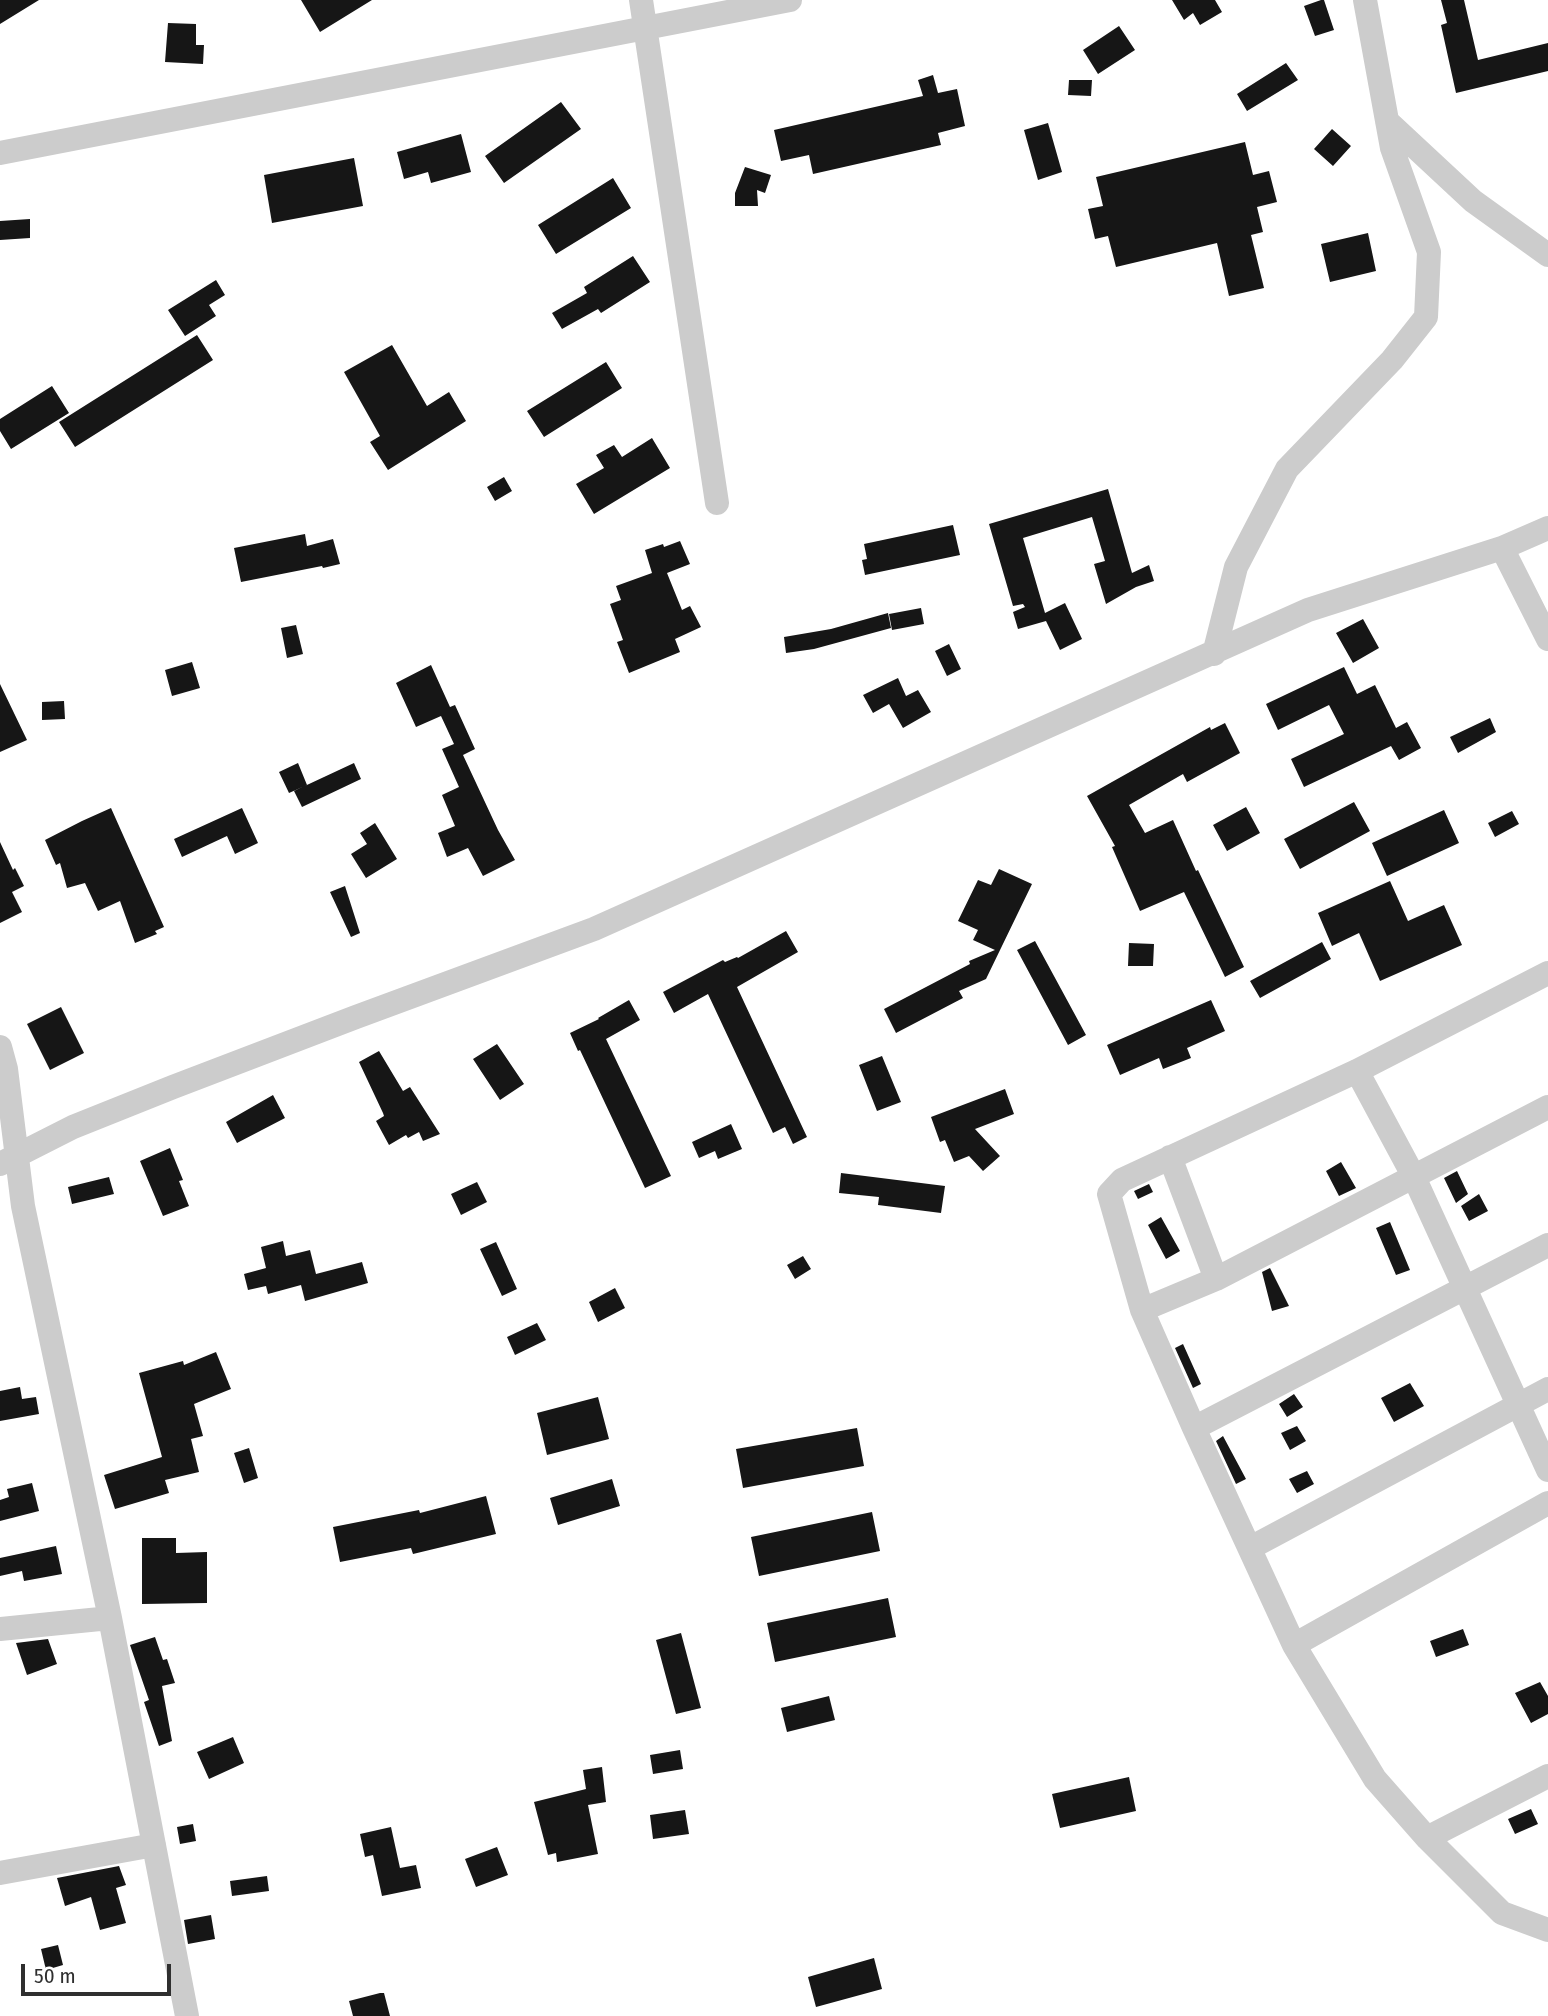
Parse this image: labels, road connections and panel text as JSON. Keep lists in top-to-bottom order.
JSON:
{
  "scale_bar": "50 m"
}
